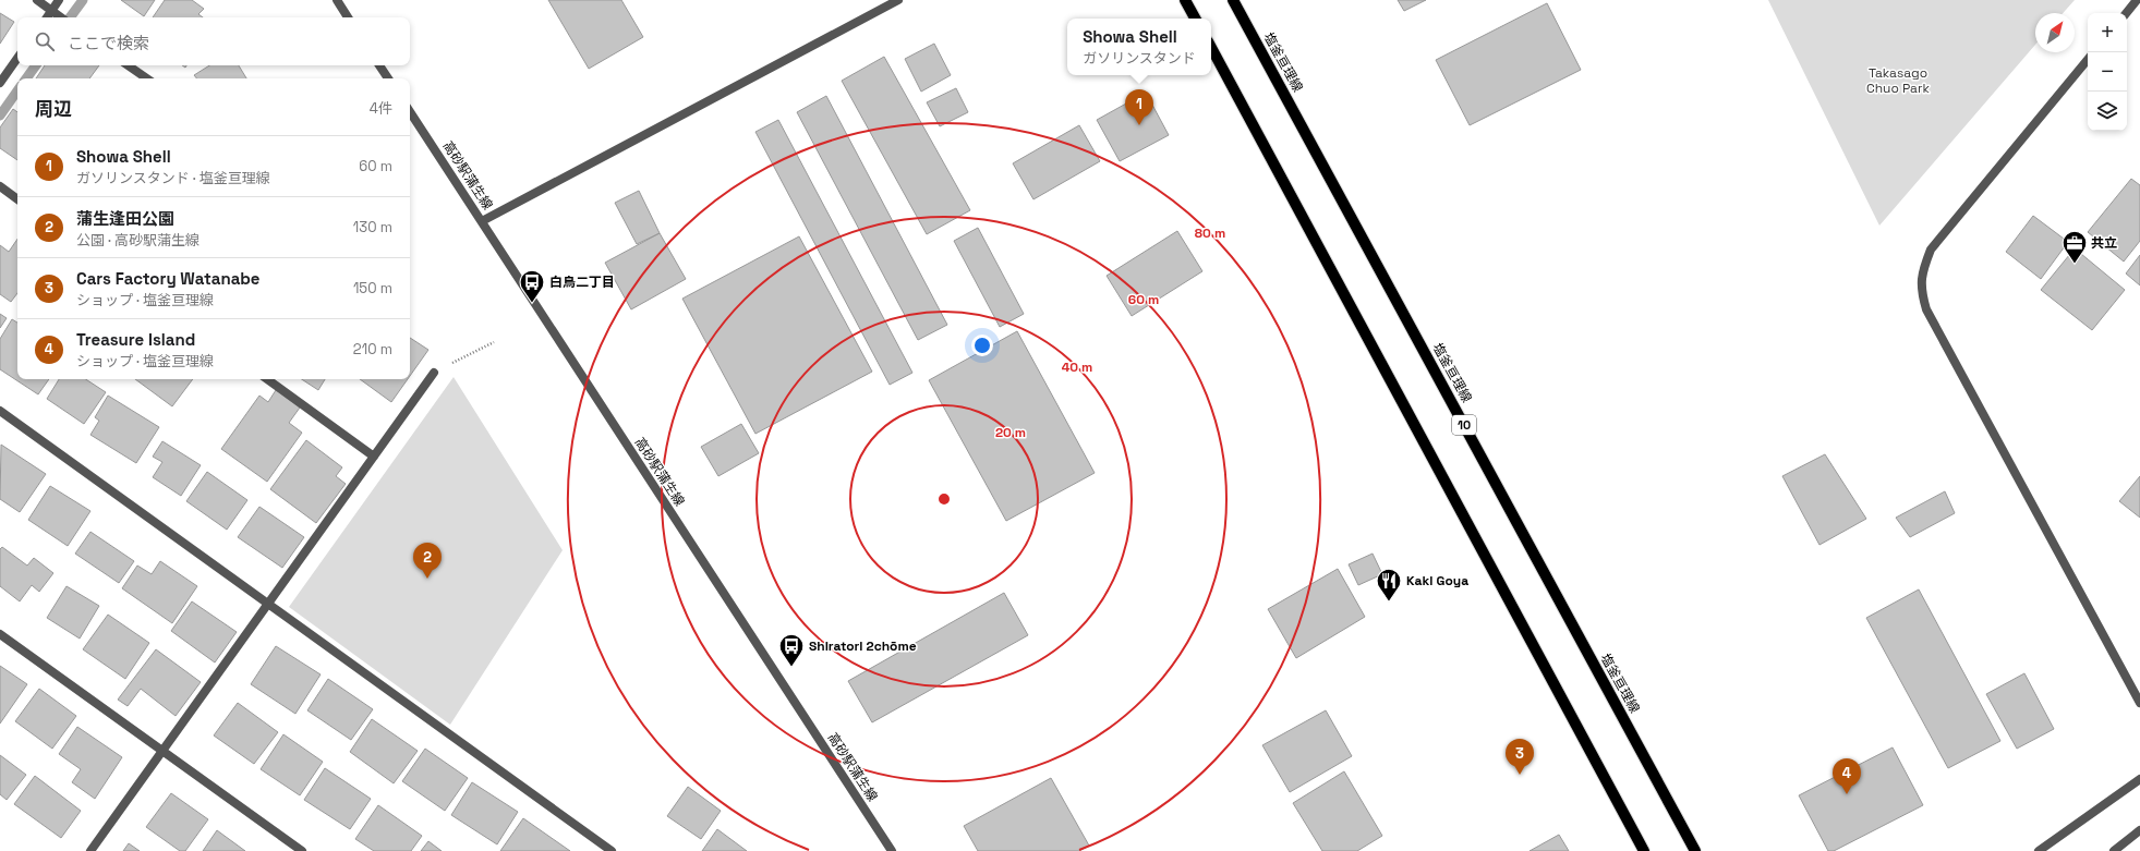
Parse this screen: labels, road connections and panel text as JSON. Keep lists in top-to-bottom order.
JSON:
{
  "streets": {
    "main road": ["塩釜亘理線", "10"],
    "street": ["高砂駅蒲生線"]
  },
  "parks": ["Takasago Chuo Park"],
  "places": {
    "office": ["共立"],
    "bus stop": ["白鳥二丁目", "Shiratori 2chōme"],
    "restaurant": ["Kaki Goya"]
  },
  "north": "top right",
  "page": {
    "map_buttons": ["+", "−"],
    "search": "ここで検索",
    "popup": ["Showa Shell", "ガソリンスタンド"],
    "heading": ["周辺", "4件"],
    "pins": [
      "1",
      "2",
      "3",
      "4"
    ],
    "list": [
      {
        "mark": "1",
        "name": "Showa Shell",
        "note": "ガソリンスタンド · 塩釜亘理線",
        "value": "60 m"
      },
      {
        "mark": "2",
        "name": "蒲生逢田公園",
        "note": "公園 · 高砂駅蒲生線",
        "value": "130 m"
      },
      {
        "mark": "3",
        "name": "Cars Factory Watanabe",
        "note": "ショップ · 塩釜亘理線",
        "value": "150 m"
      },
      {
        "mark": "4",
        "name": "Treasure Island",
        "note": "ショップ · 塩釜亘理線",
        "value": "210 m"
      }
    ]
  },
  "rings": [
    "80 m",
    "60 m",
    "40 m",
    "20 m"
  ]
}
